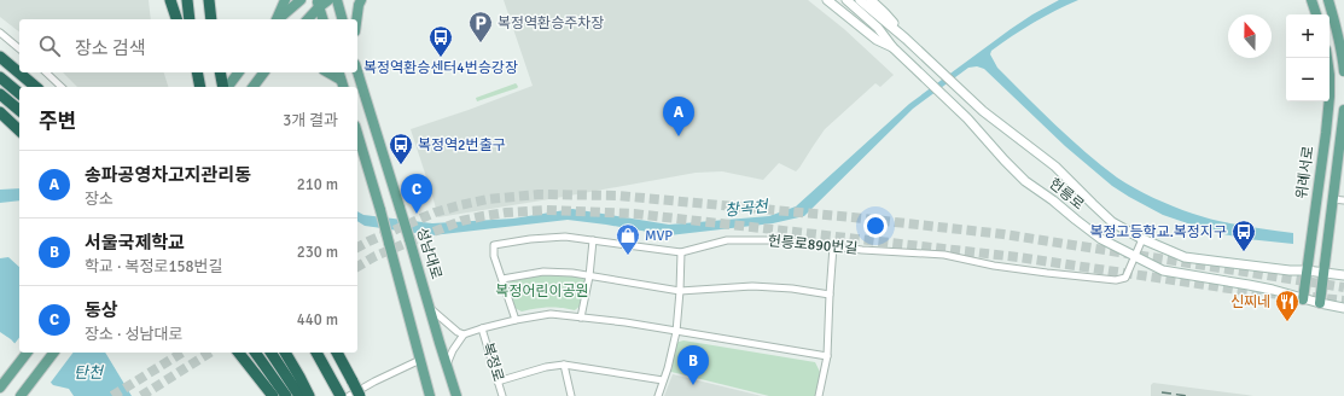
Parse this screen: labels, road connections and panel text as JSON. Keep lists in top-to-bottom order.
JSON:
{
  "streets": {
    "main road": ["위례서로", "헌릉로", "성남대로"],
    "street": ["헌릉로890번길", "복정로"]
  },
  "crossings": [
    ["위례서로", "헌릉로"],
    ["헌릉로", "헌릉로890번길"]
  ],
  "water": ["창곡천", "탄천"],
  "parks": ["복정어린이공원"],
  "places": {
    "parking": ["복정역환승주차장"],
    "bus stop": ["복정역환승센터4번승강장", "복정역2번출구", "복정고등학교.복정지구"],
    "shop": ["MVP"],
    "restaurant": ["신찌네"]
  },
  "north": "top",
  "page": {
    "map_buttons": ["+", "−"],
    "search": "장소 검색",
    "heading": ["주변", "3개 결과"],
    "pins": ["A", "C", "B"],
    "list": [
      {
        "mark": "A",
        "name": "송파공영차고지관리동",
        "note": "장소",
        "value": "210 m"
      },
      {
        "mark": "B",
        "name": "서울국제학교",
        "note": "학교 · 복정로158번길",
        "value": "230 m"
      },
      {
        "mark": "C",
        "name": "동상",
        "note": "장소 · 성남대로",
        "value": "440 m"
      }
    ]
  }
}
